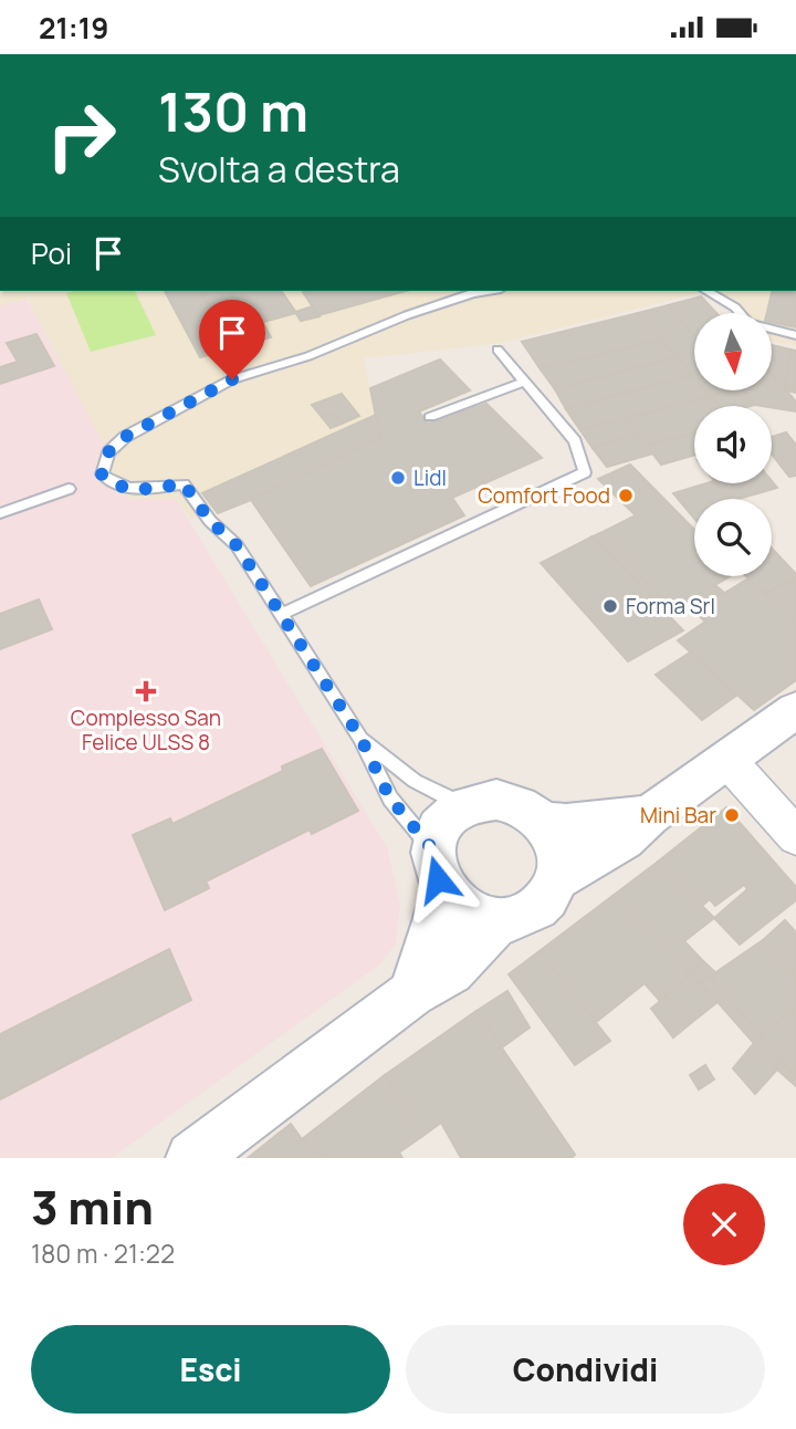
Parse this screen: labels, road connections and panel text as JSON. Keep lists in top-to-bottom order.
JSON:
{
  "places": {
    "other": [
      "Lidl",
      "Comfort Food",
      "Forma Srl",
      "Mini Bar"
    ],
    "health": ["Complesso San Felice ULSS 8"]
  },
  "north": "bottom",
  "page": {
    "status": "21:19",
    "turn": ["130 m", "Svolta a destra"],
    "then": "Poi",
    "heading": ["3 min", "180 m · 21:22"],
    "buttons": ["Esci", "Condividi"]
  }
}
